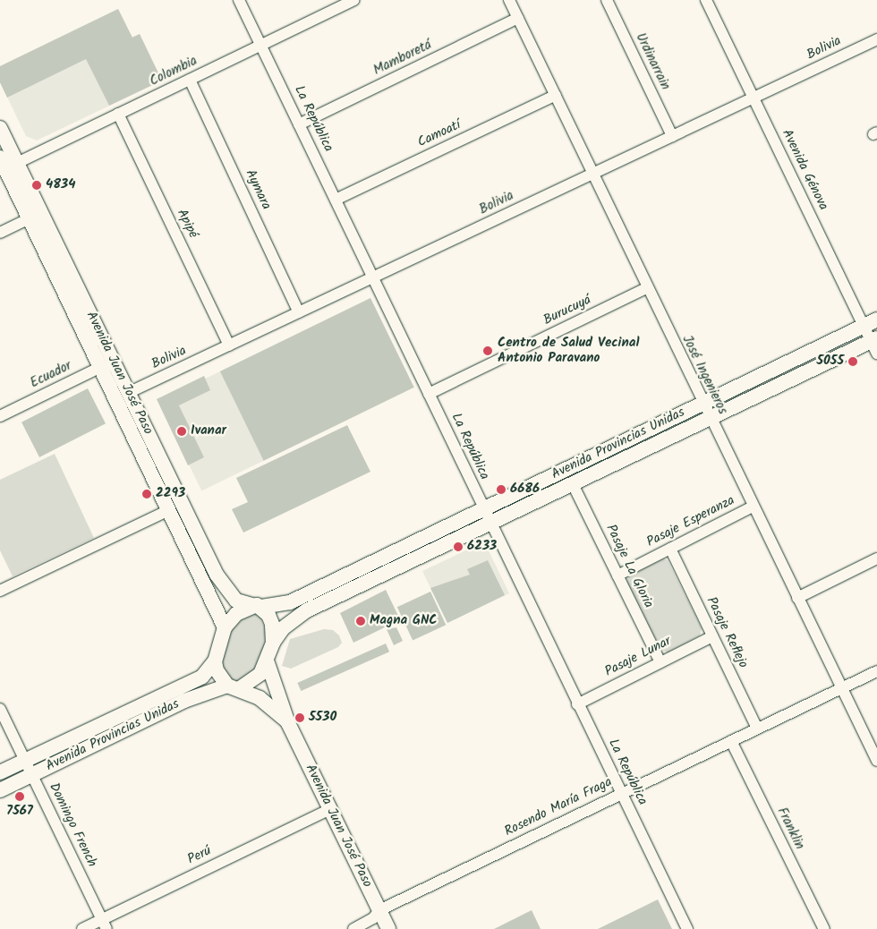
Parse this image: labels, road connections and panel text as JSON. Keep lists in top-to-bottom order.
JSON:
{
  "streets": {
    "main road": ["Avenida Juan José Paso", "Avenida Provincias Unidas"],
    "street": [
      "Bolivia",
      "Mamboretá",
      "Urdinarrain",
      "Colombia",
      "La República",
      "Camoatí",
      "Avenida Génova",
      "Aymara",
      "Apipé",
      "Burucuyá",
      "Ecuador",
      "José Ingenieros",
      "Pasaje Esperanza",
      "Pasaje La Gloria",
      "Pasaje Reflejo",
      "Pasaje Lunar",
      "Rosendo María Fraga",
      "Domingo French",
      "Franklin",
      "Perú"
    ]
  },
  "crossings": [
    ["Bolivia", "Urdinarrain"],
    ["Bolivia", "La República"],
    ["Bolivia", "Avenida Génova"],
    ["Bolivia", "Aymara"],
    ["Bolivia", "Apipé"],
    ["Bolivia", "Avenida Juan José Paso"],
    ["Bolivia", "José Ingenieros"],
    ["Mamboretá", "La República"],
    ["Mamboretá", "José Ingenieros"],
    ["Colombia", "La República"],
    ["Colombia", "Aymara"],
    ["Colombia", "Apipé"],
    ["Colombia", "Avenida Juan José Paso"],
    ["La República", "Camoatí"],
    ["La República", "Burucuyá"],
    ["La República", "Avenida Provincias Unidas"],
    ["La República", "Pasaje Lunar"],
    ["La República", "Rosendo María Fraga"],
    ["Camoatí", "José Ingenieros"],
    ["Avenida Génova", "Avenida Provincias Unidas"],
    ["Burucuyá", "José Ingenieros"],
    ["Avenida Juan José Paso", "Ecuador"],
    ["Avenida Juan José Paso", "Avenida Provincias Unidas"],
    ["Avenida Juan José Paso", "Rosendo María Fraga"],
    ["Avenida Juan José Paso", "Perú"],
    ["José Ingenieros", "Avenida Provincias Unidas"],
    ["José Ingenieros", "Pasaje Esperanza"],
    ["José Ingenieros", "Rosendo María Fraga"],
    ["Avenida Provincias Unidas", "Pasaje La Gloria"],
    ["Avenida Provincias Unidas", "Domingo French"],
    ["Pasaje Esperanza", "Pasaje La Gloria"],
    ["Pasaje Esperanza", "Pasaje Reflejo"],
    ["Pasaje La Gloria", "Pasaje Lunar"],
    ["Pasaje Reflejo", "Pasaje Lunar"],
    ["Pasaje Reflejo", "Rosendo María Fraga"],
    ["Rosendo María Fraga", "Franklin"],
    ["Domingo French", "Perú"]
  ],
  "places": [
    "4834",
    "Centro de Salud Vecinal Antonio Paravano",
    "5055",
    "Ivanar",
    "6686",
    "2293",
    "6233",
    "Magna GNC",
    "5530",
    "7567"
  ]
}
